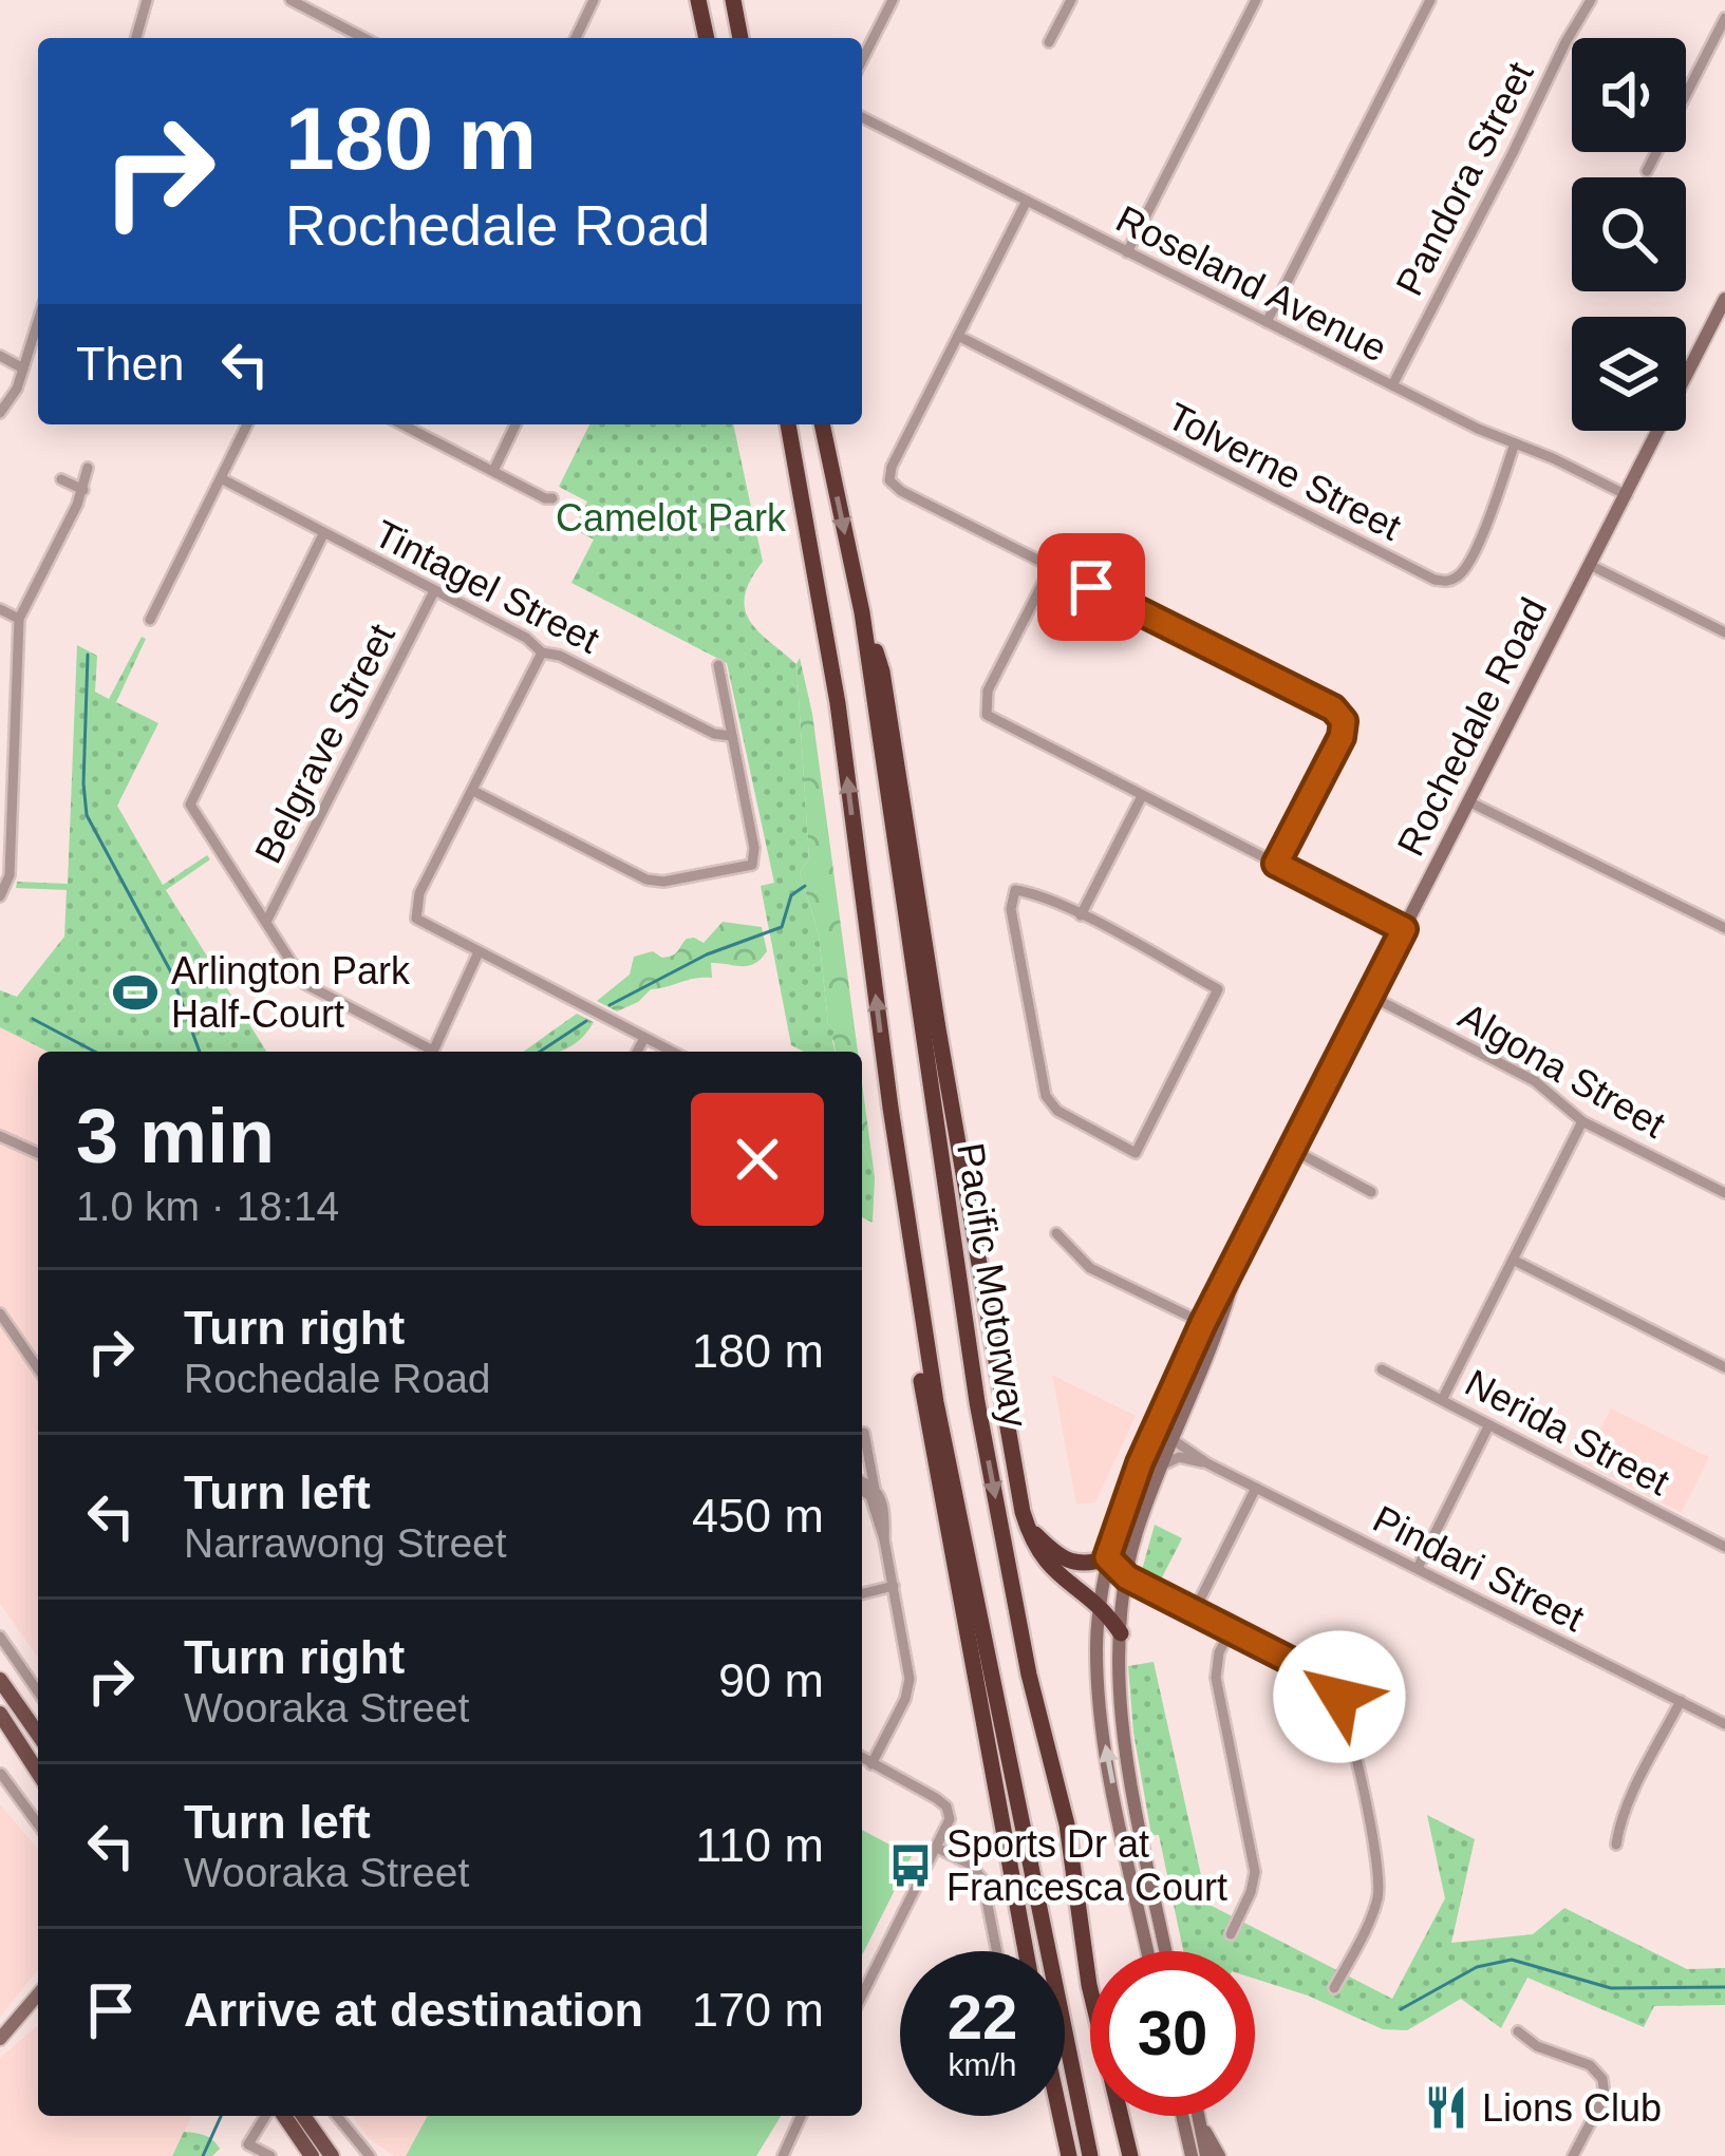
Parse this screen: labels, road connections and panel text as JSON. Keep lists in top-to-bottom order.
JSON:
{
  "streets": {
    "highway": ["Pacific Motorway"],
    "main road": ["Rochedale Road"],
    "street": [
      "Pandora Street",
      "Roseland Avenue",
      "Tolverne Street",
      "Tintagel Street",
      "Belgrave Street",
      "Algona Street",
      "Nerida Street",
      "Pindari Street"
    ]
  },
  "crossings": [
    ["Pandora Street", "Roseland Avenue"],
    ["Roseland Avenue", "Tolverne Street"],
    ["Roseland Avenue", "Rochedale Road"],
    ["Tintagel Street", "Belgrave Street"],
    ["Rochedale Road", "Algona Street"],
    ["Rochedale Road", "Pindari Street"]
  ],
  "parks": ["Camelot Park"],
  "places": {
    "sports": ["Arlington Park Half-Court"],
    "bus stop": ["Sports Dr at Francesca Court"],
    "restaurant": ["Lions Club"]
  },
  "page": {
    "turn": ["180 m", "Rochedale Road"],
    "then": "Then",
    "heading": ["3 min", "1.0 km · 18:14"],
    "list": [
      {
        "name": "Turn right",
        "note": "Rochedale Road",
        "value": "180 m"
      },
      {
        "name": "Turn left",
        "note": "Narrawong Street",
        "value": "450 m"
      },
      {
        "name": "Turn right",
        "note": "Wooraka Street",
        "value": "90 m"
      },
      {
        "name": "Turn left",
        "note": "Wooraka Street",
        "value": "110 m"
      },
      {
        "name": "Arrive at destination",
        "value": "170 m"
      }
    ],
    "speed": "22 km/h",
    "limit": "30"
  }
}
